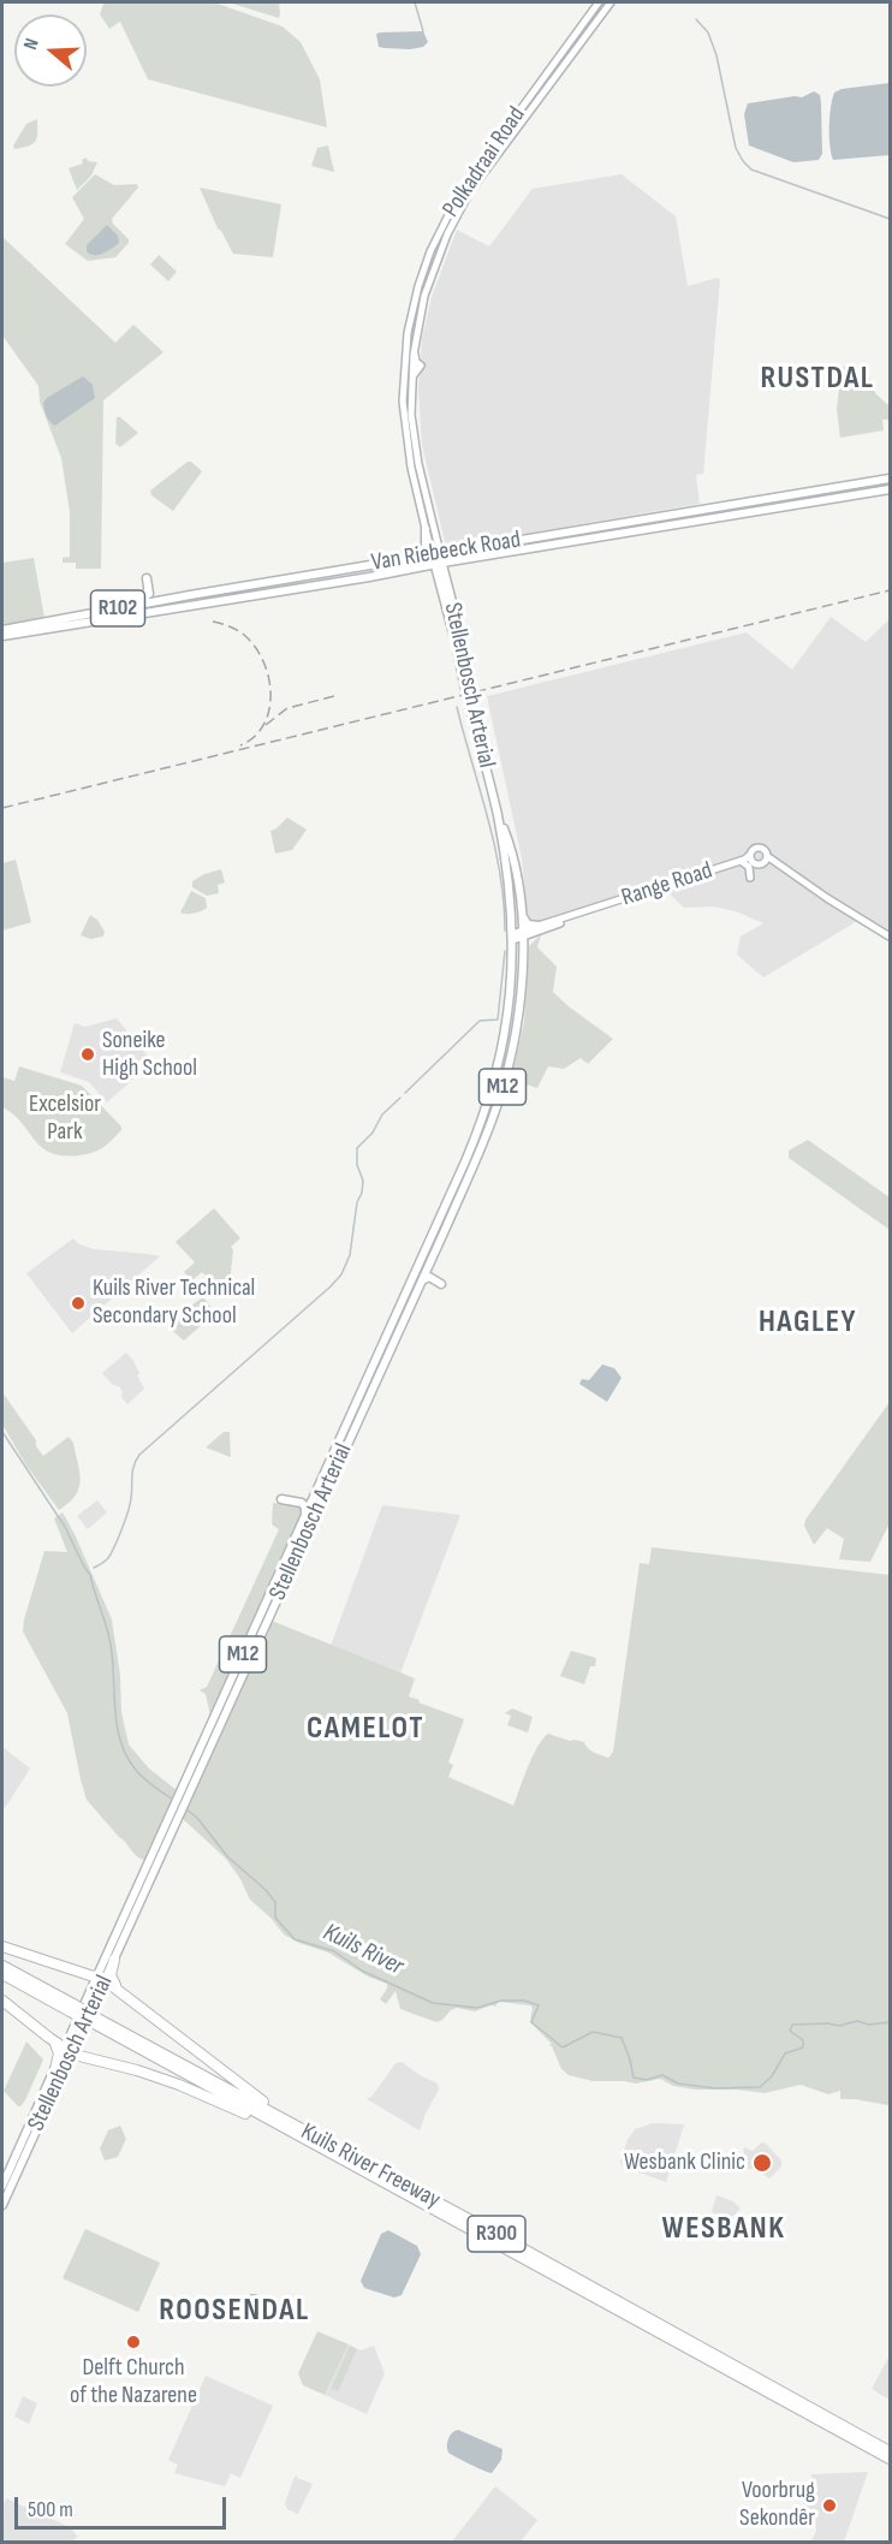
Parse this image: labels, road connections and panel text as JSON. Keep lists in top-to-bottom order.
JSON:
{
  "streets": {
    "highway": ["Kuils River Freeway", "R300"],
    "main road": [
      "Polkadraai Road",
      "Van Riebeeck Road",
      "R102",
      "Stellenbosch Arterial",
      "Range Road",
      "M12"
    ]
  },
  "crossings": [
    ["Polkadraai Road", "Van Riebeeck Road"],
    ["Polkadraai Road", "Stellenbosch Arterial"],
    ["Van Riebeeck Road", "Stellenbosch Arterial"],
    ["Stellenbosch Arterial", "Range Road"]
  ],
  "districts": [
    "RUSTDAL",
    "HAGLEY",
    "CAMELOT",
    "WESBANK",
    "ROOSENDAL"
  ],
  "water": ["Kuils River"],
  "parks": ["Excelsior Park"],
  "places": [
    "Soneike High School",
    "Kuils River Technical Secondary School",
    "Wesbank Clinic",
    "Delft Church of the Nazarene",
    "Voorbrug Sekondêr"
  ],
  "scale_bar": "500 m",
  "north": "left"
}
